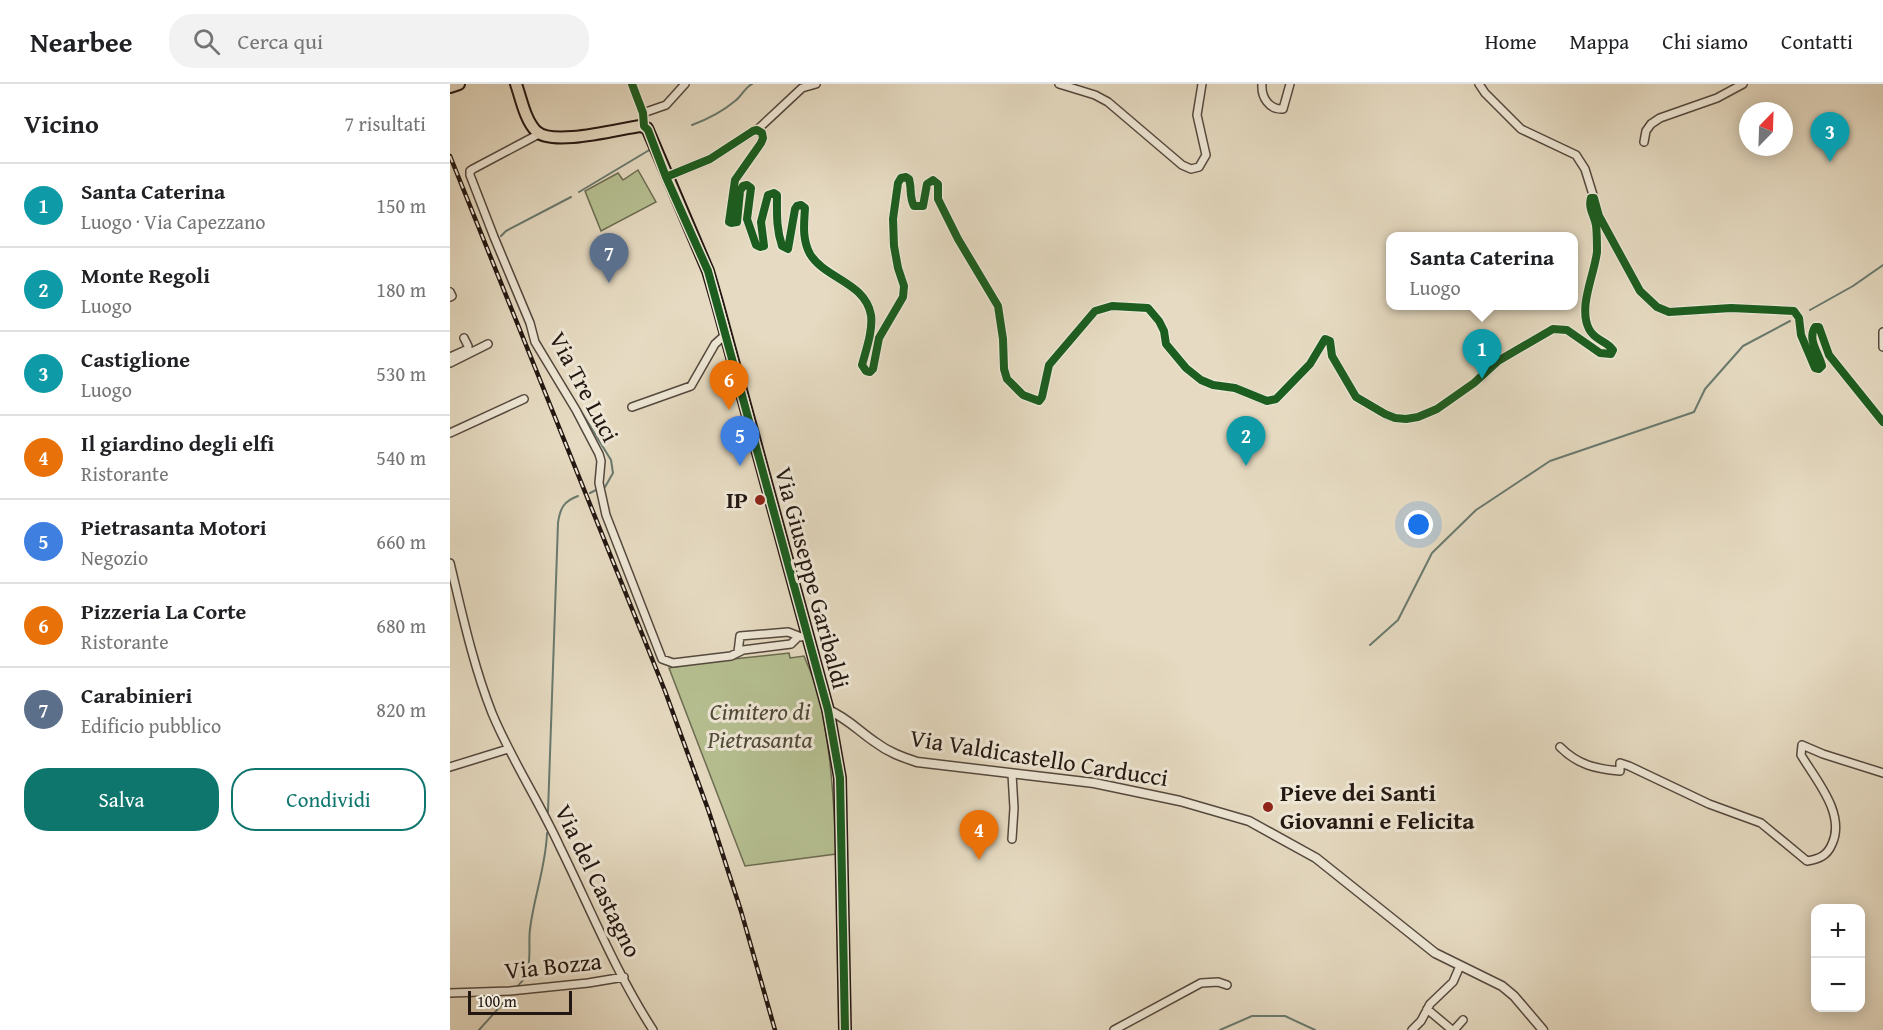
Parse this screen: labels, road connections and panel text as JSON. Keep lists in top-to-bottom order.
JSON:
{
  "streets": {
    "main road": ["Via Giuseppe Garibaldi"],
    "street": [
      "Via Tre Luci",
      "Via Valdicastello Carducci",
      "Via del Castagno",
      "Via Bozza"
    ]
  },
  "crossings": [
    ["Via Tre Luci", "Via Giuseppe Garibaldi"],
    ["Via Giuseppe Garibaldi", "Via Valdicastello Carducci"],
    ["Via del Castagno", "Via Bozza"]
  ],
  "parks": ["Cimitero di Pietrasanta"],
  "places": ["IP", "Pieve dei Santi Giovanni e Felicita"],
  "scale_bar": "100 m",
  "north": "top right",
  "page": {
    "header": "Nearbee",
    "search": "Cerca qui",
    "nav": [
      "Home",
      "Mappa",
      "Chi siamo",
      "Contatti"
    ],
    "heading": ["Vicino", "7 risultati"],
    "pins": [
      "3",
      "7",
      "1",
      "6",
      "2",
      "5",
      "4"
    ],
    "list": [
      {
        "mark": "1",
        "name": "Santa Caterina",
        "note": "Luogo · Via Capezzano",
        "value": "150 m"
      },
      {
        "mark": "2",
        "name": "Monte Regoli",
        "note": "Luogo",
        "value": "180 m"
      },
      {
        "mark": "3",
        "name": "Castiglione",
        "note": "Luogo",
        "value": "530 m"
      },
      {
        "mark": "4",
        "name": "Il giardino degli elfi",
        "note": "Ristorante",
        "value": "540 m"
      },
      {
        "mark": "5",
        "name": "Pietrasanta Motori",
        "note": "Negozio",
        "value": "660 m"
      },
      {
        "mark": "6",
        "name": "Pizzeria La Corte",
        "note": "Ristorante",
        "value": "680 m"
      },
      {
        "mark": "7",
        "name": "Carabinieri",
        "note": "Edificio pubblico",
        "value": "820 m"
      }
    ],
    "popup": ["Santa Caterina", "Luogo"],
    "buttons": ["Salva", "Condividi"],
    "map_buttons": ["+", "−"],
    "scale": "100 m"
  }
}
